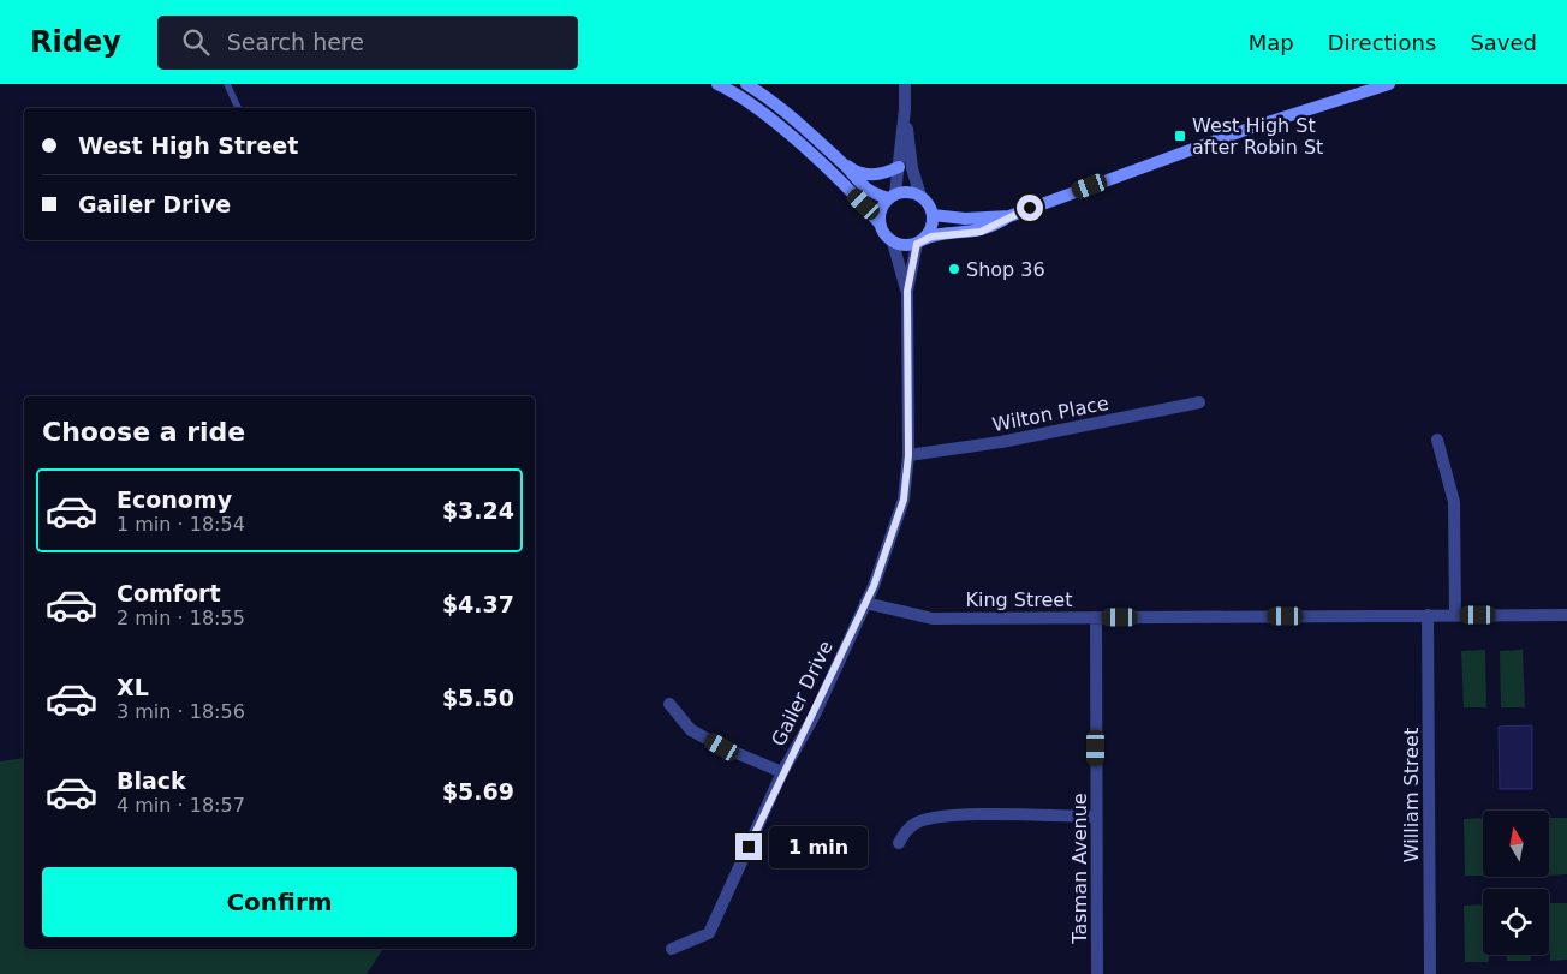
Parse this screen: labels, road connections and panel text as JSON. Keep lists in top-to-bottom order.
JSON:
{
  "streets": {
    "street": [
      "Wilton Place",
      "King Street",
      "Gailer Drive",
      "William Street",
      "Tasman Avenue"
    ]
  },
  "crossings": [
    ["King Street", "Gailer Drive"],
    ["King Street", "William Street"],
    ["King Street", "Tasman Avenue"]
  ],
  "places": {
    "transit": ["West High St after Robin St"],
    "other": ["Shop 36"]
  },
  "north": "top",
  "page": {
    "header": "Ridey",
    "search": "Search here",
    "nav": ["Map", "Directions", "Saved"],
    "banner": ["West High Street", "Gailer Drive"],
    "heading": "Choose a ride",
    "list": [
      {
        "name": "Economy",
        "note": "1 min · 18:54",
        "value": "$3.24"
      },
      {
        "name": "Comfort",
        "note": "2 min · 18:55",
        "value": "$4.37"
      },
      {
        "name": "XL",
        "note": "3 min · 18:56",
        "value": "$5.50"
      },
      {
        "name": "Black",
        "note": "4 min · 18:57",
        "value": "$5.69"
      }
    ],
    "bubble": "1 min",
    "buttons": "Confirm"
  }
}
